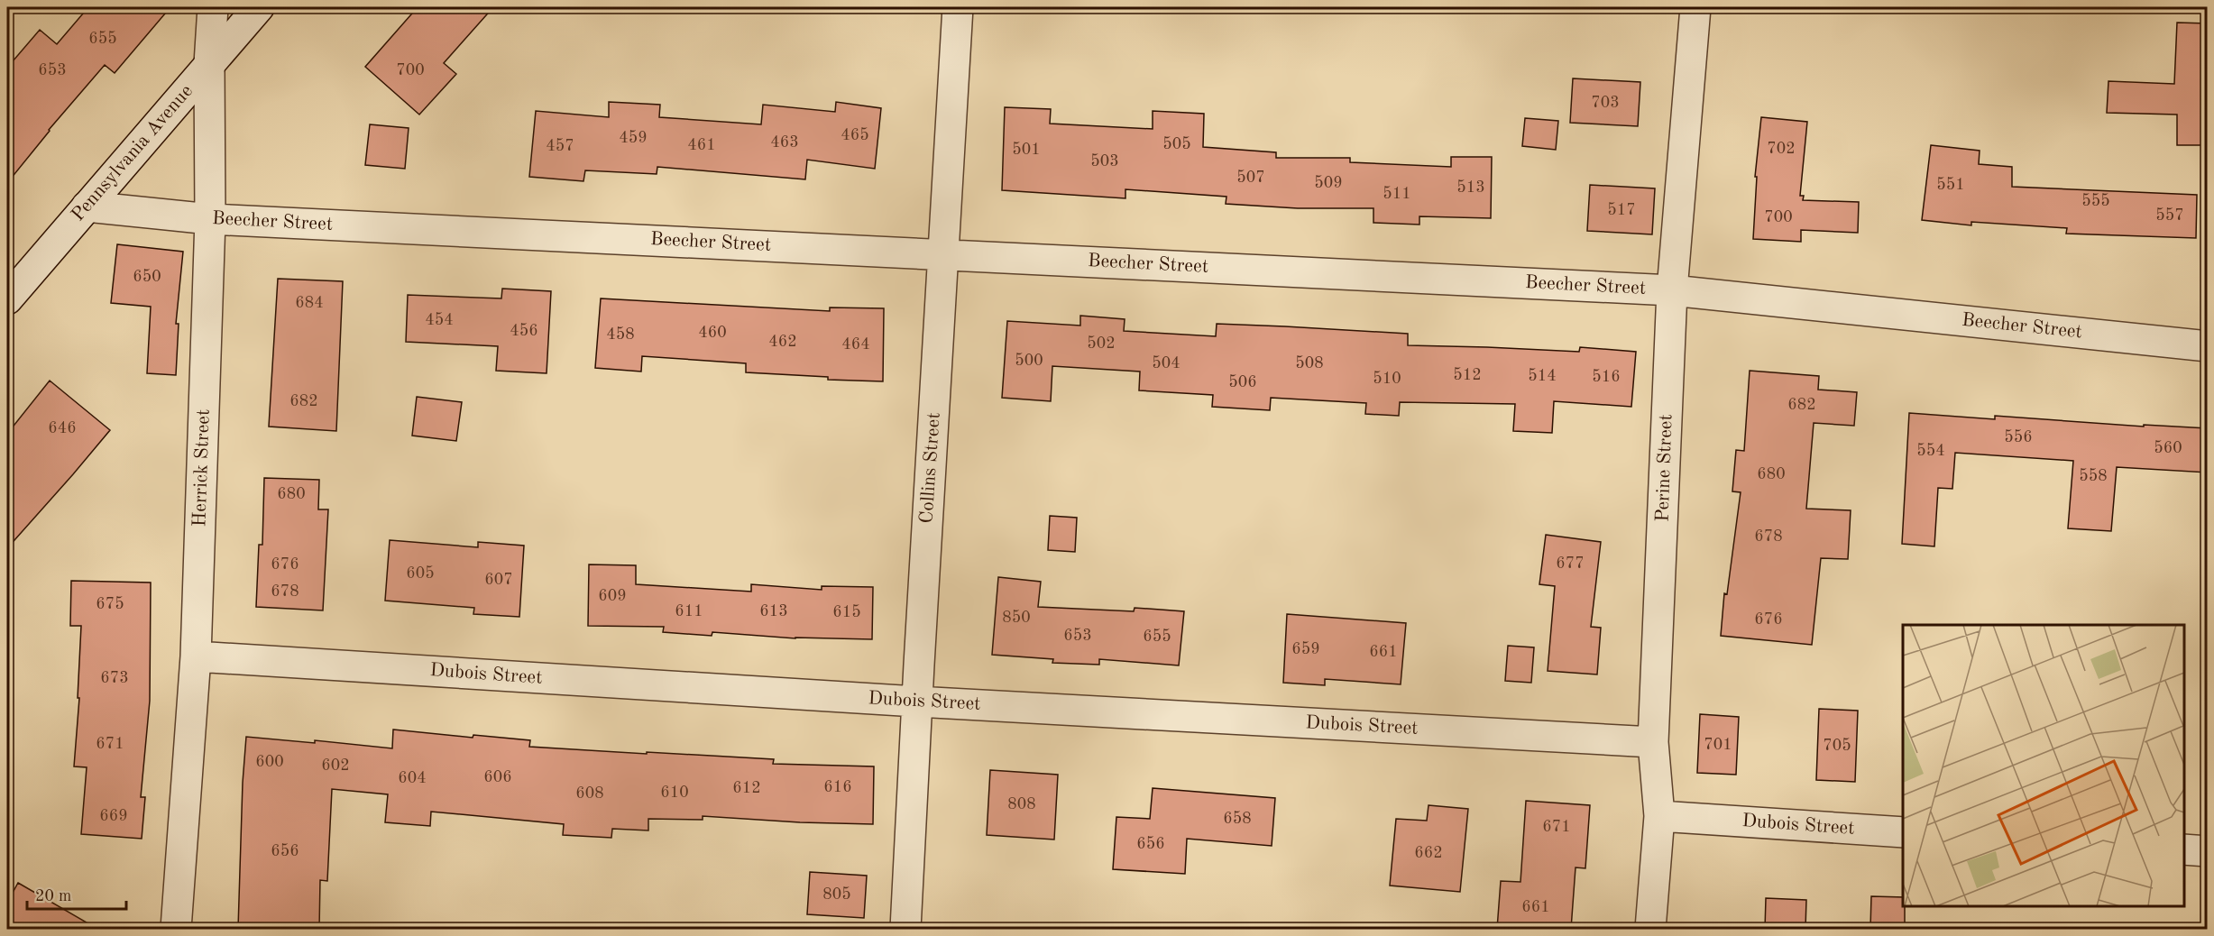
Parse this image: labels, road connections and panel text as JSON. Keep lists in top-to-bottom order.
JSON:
{
  "streets": {
    "street": [
      "Pennsylvania Avenue",
      "Beecher Street",
      "Herrick Street",
      "Collins Street",
      "Perine Street",
      "Dubois Street"
    ]
  },
  "crossings": [
    ["Pennsylvania Avenue", "Beecher Street"],
    ["Pennsylvania Avenue", "Herrick Street"],
    ["Beecher Street", "Herrick Street"],
    ["Beecher Street", "Collins Street"],
    ["Beecher Street", "Perine Street"],
    ["Herrick Street", "Dubois Street"],
    ["Collins Street", "Dubois Street"],
    ["Perine Street", "Dubois Street"]
  ],
  "house_numbers": [
    "655",
    "653",
    "700",
    "703",
    "465",
    "459",
    "463",
    "505",
    "461",
    "457",
    "702",
    "501",
    "503",
    "507",
    "509",
    "551",
    "513",
    "511",
    "555",
    "517",
    "557",
    "700",
    "650",
    "684",
    "454",
    "456",
    "460",
    "458",
    "462",
    "502",
    "464",
    "500",
    "504",
    "508",
    "512",
    "514",
    "516",
    "510",
    "506",
    "682",
    "682",
    "646",
    "556",
    "560",
    "554",
    "680",
    "558",
    "680",
    "678",
    "677",
    "676",
    "605",
    "607",
    "678",
    "609",
    "675",
    "611",
    "613",
    "615",
    "850",
    "676",
    "653",
    "655",
    "659",
    "661",
    "673",
    "671",
    "701",
    "705",
    "600",
    "602",
    "606",
    "604",
    "616",
    "612",
    "610",
    "608",
    "808",
    "669",
    "658",
    "671",
    "656",
    "656",
    "662",
    "805",
    "661"
  ],
  "scale_bar": "20 m"
}
